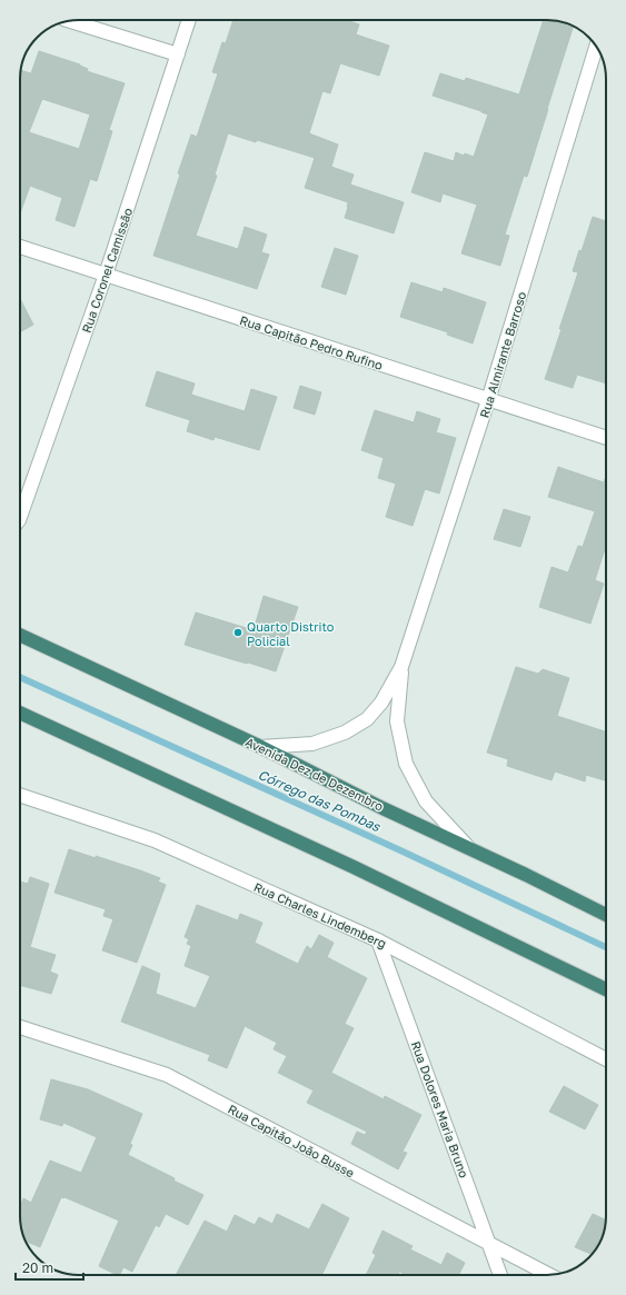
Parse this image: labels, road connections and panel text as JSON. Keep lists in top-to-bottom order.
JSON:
{
  "streets": {
    "highway": ["Avenida Dez de Dezembro"],
    "street": [
      "Rua Coronel Camissão",
      "Rua Capitão Pedro Rufino",
      "Rua Almirante Barroso",
      "Rua Charles Lindemberg",
      "Rua Dolores Maria Bruno",
      "Rua Capitão João Busse"
    ]
  },
  "crossings": [
    ["Rua Coronel Camissão", "Rua Capitão Pedro Rufino"],
    ["Rua Capitão Pedro Rufino", "Rua Almirante Barroso"],
    ["Rua Almirante Barroso", "Avenida Dez de Dezembro"],
    ["Rua Charles Lindemberg", "Rua Dolores Maria Bruno"],
    ["Rua Dolores Maria Bruno", "Rua Capitão João Busse"]
  ],
  "water": ["Córrego das Pombas"],
  "places": ["Quarto Distrito Policial"],
  "scale_bar": "20 m"
}
